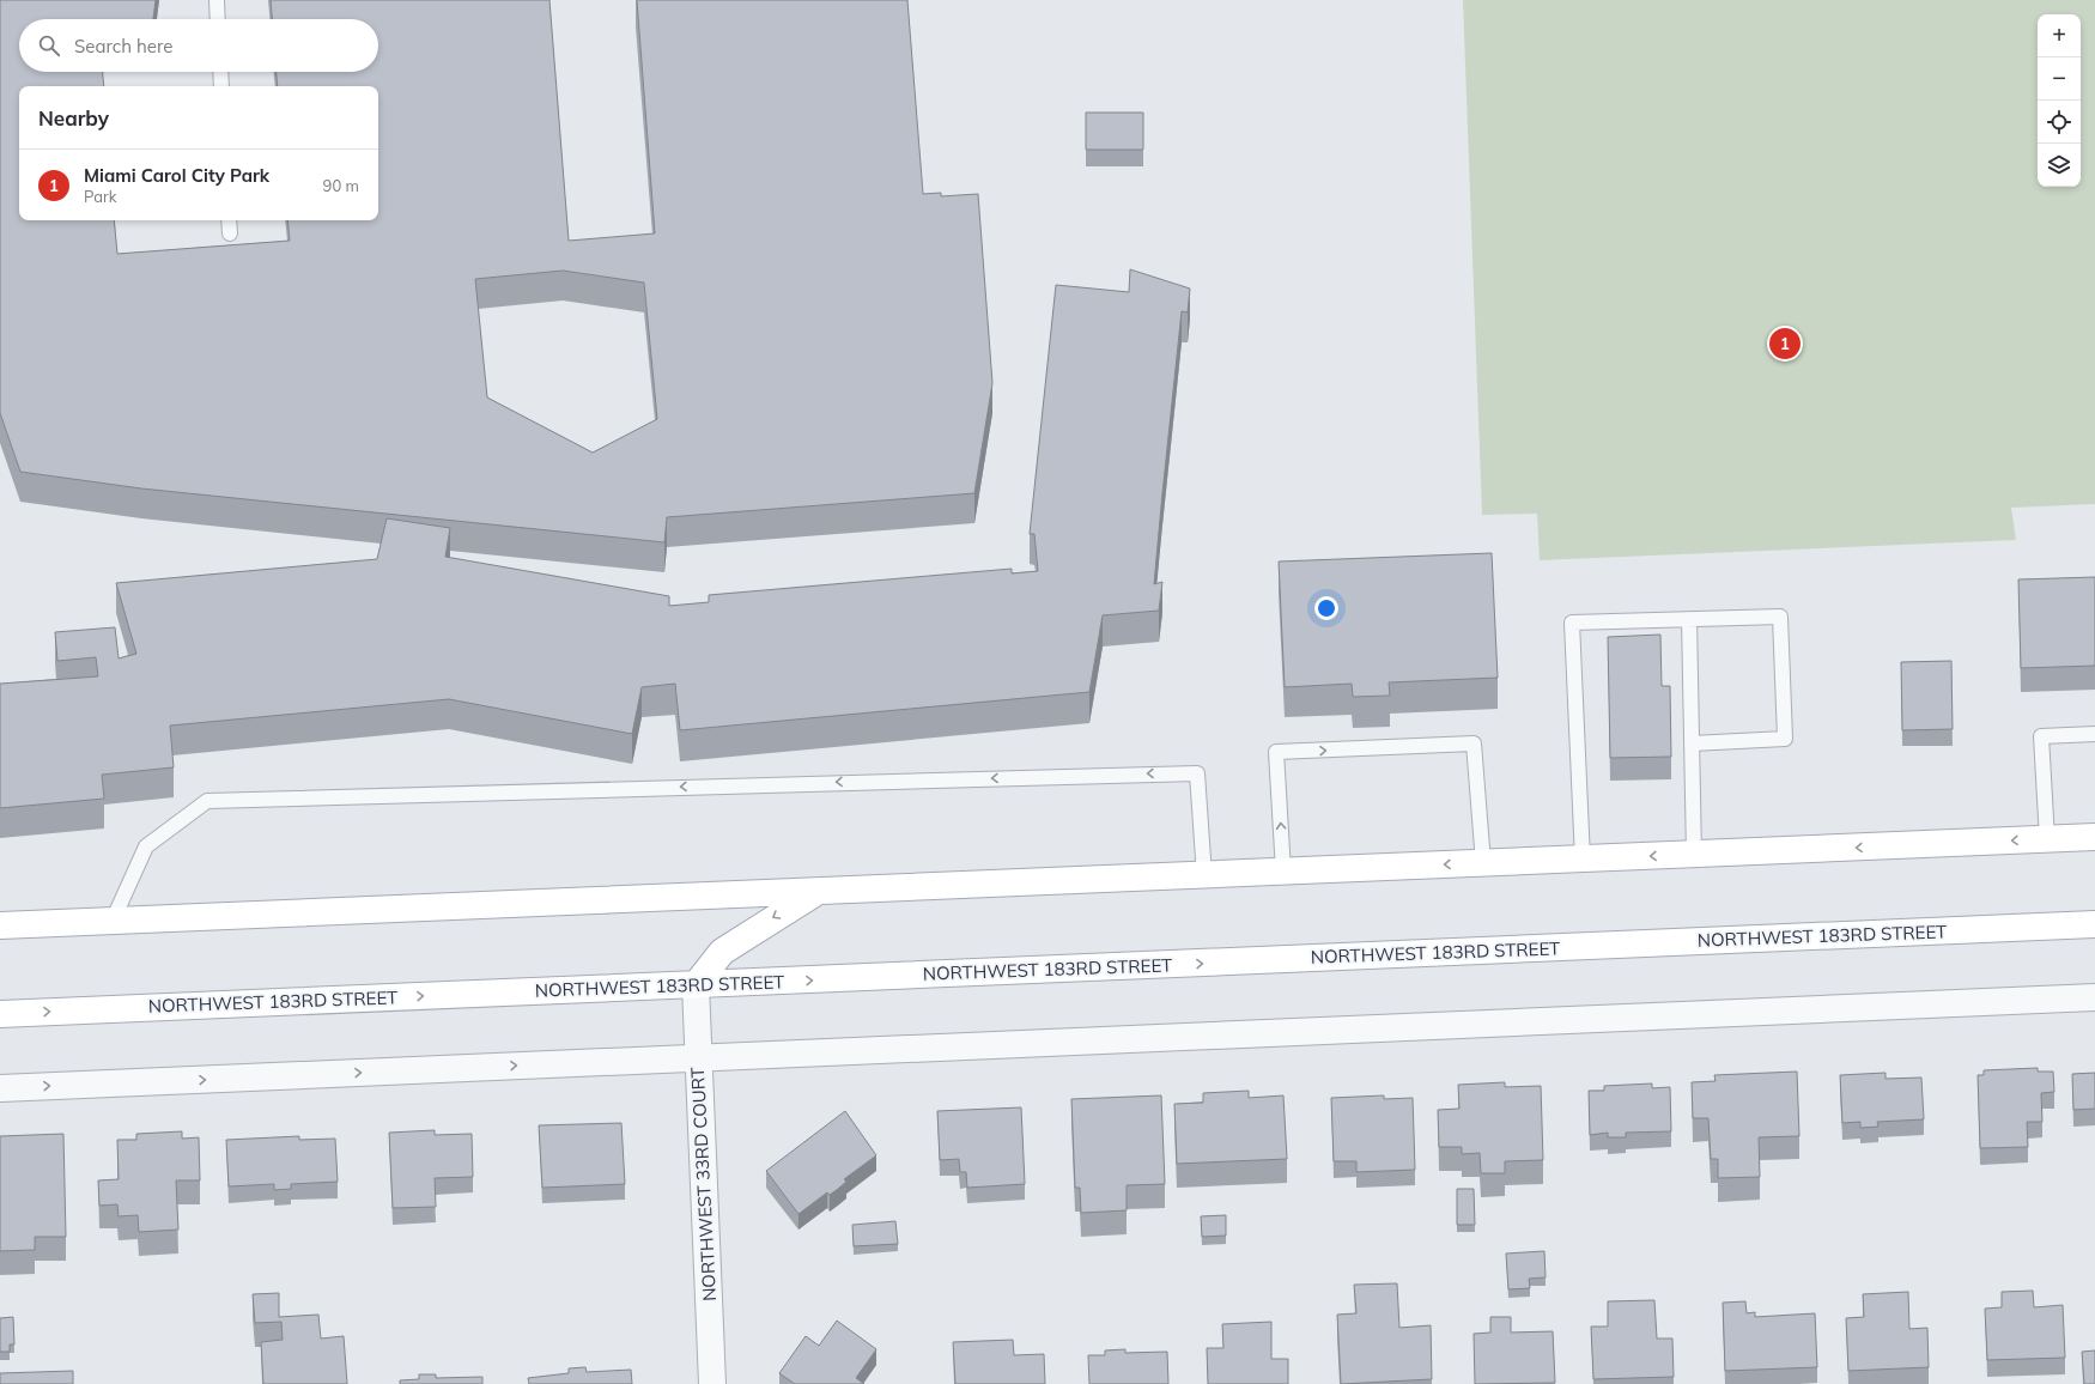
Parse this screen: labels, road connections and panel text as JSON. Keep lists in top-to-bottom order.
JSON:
{
  "streets": {
    "main road": ["NORTHWEST 183RD STREET"],
    "street": ["NORTHWEST 33RD COURT"]
  },
  "crossings": [
    ["NORTHWEST 183RD STREET", "NORTHWEST 33RD COURT"]
  ],
  "page": {
    "map_buttons": ["+", "−"],
    "search": "Search here",
    "heading": "Nearby",
    "list": [
      {
        "mark": "1",
        "name": "Miami Carol City Park",
        "note": "Park",
        "value": "90 m"
      }
    ],
    "pins": "1"
  }
}
